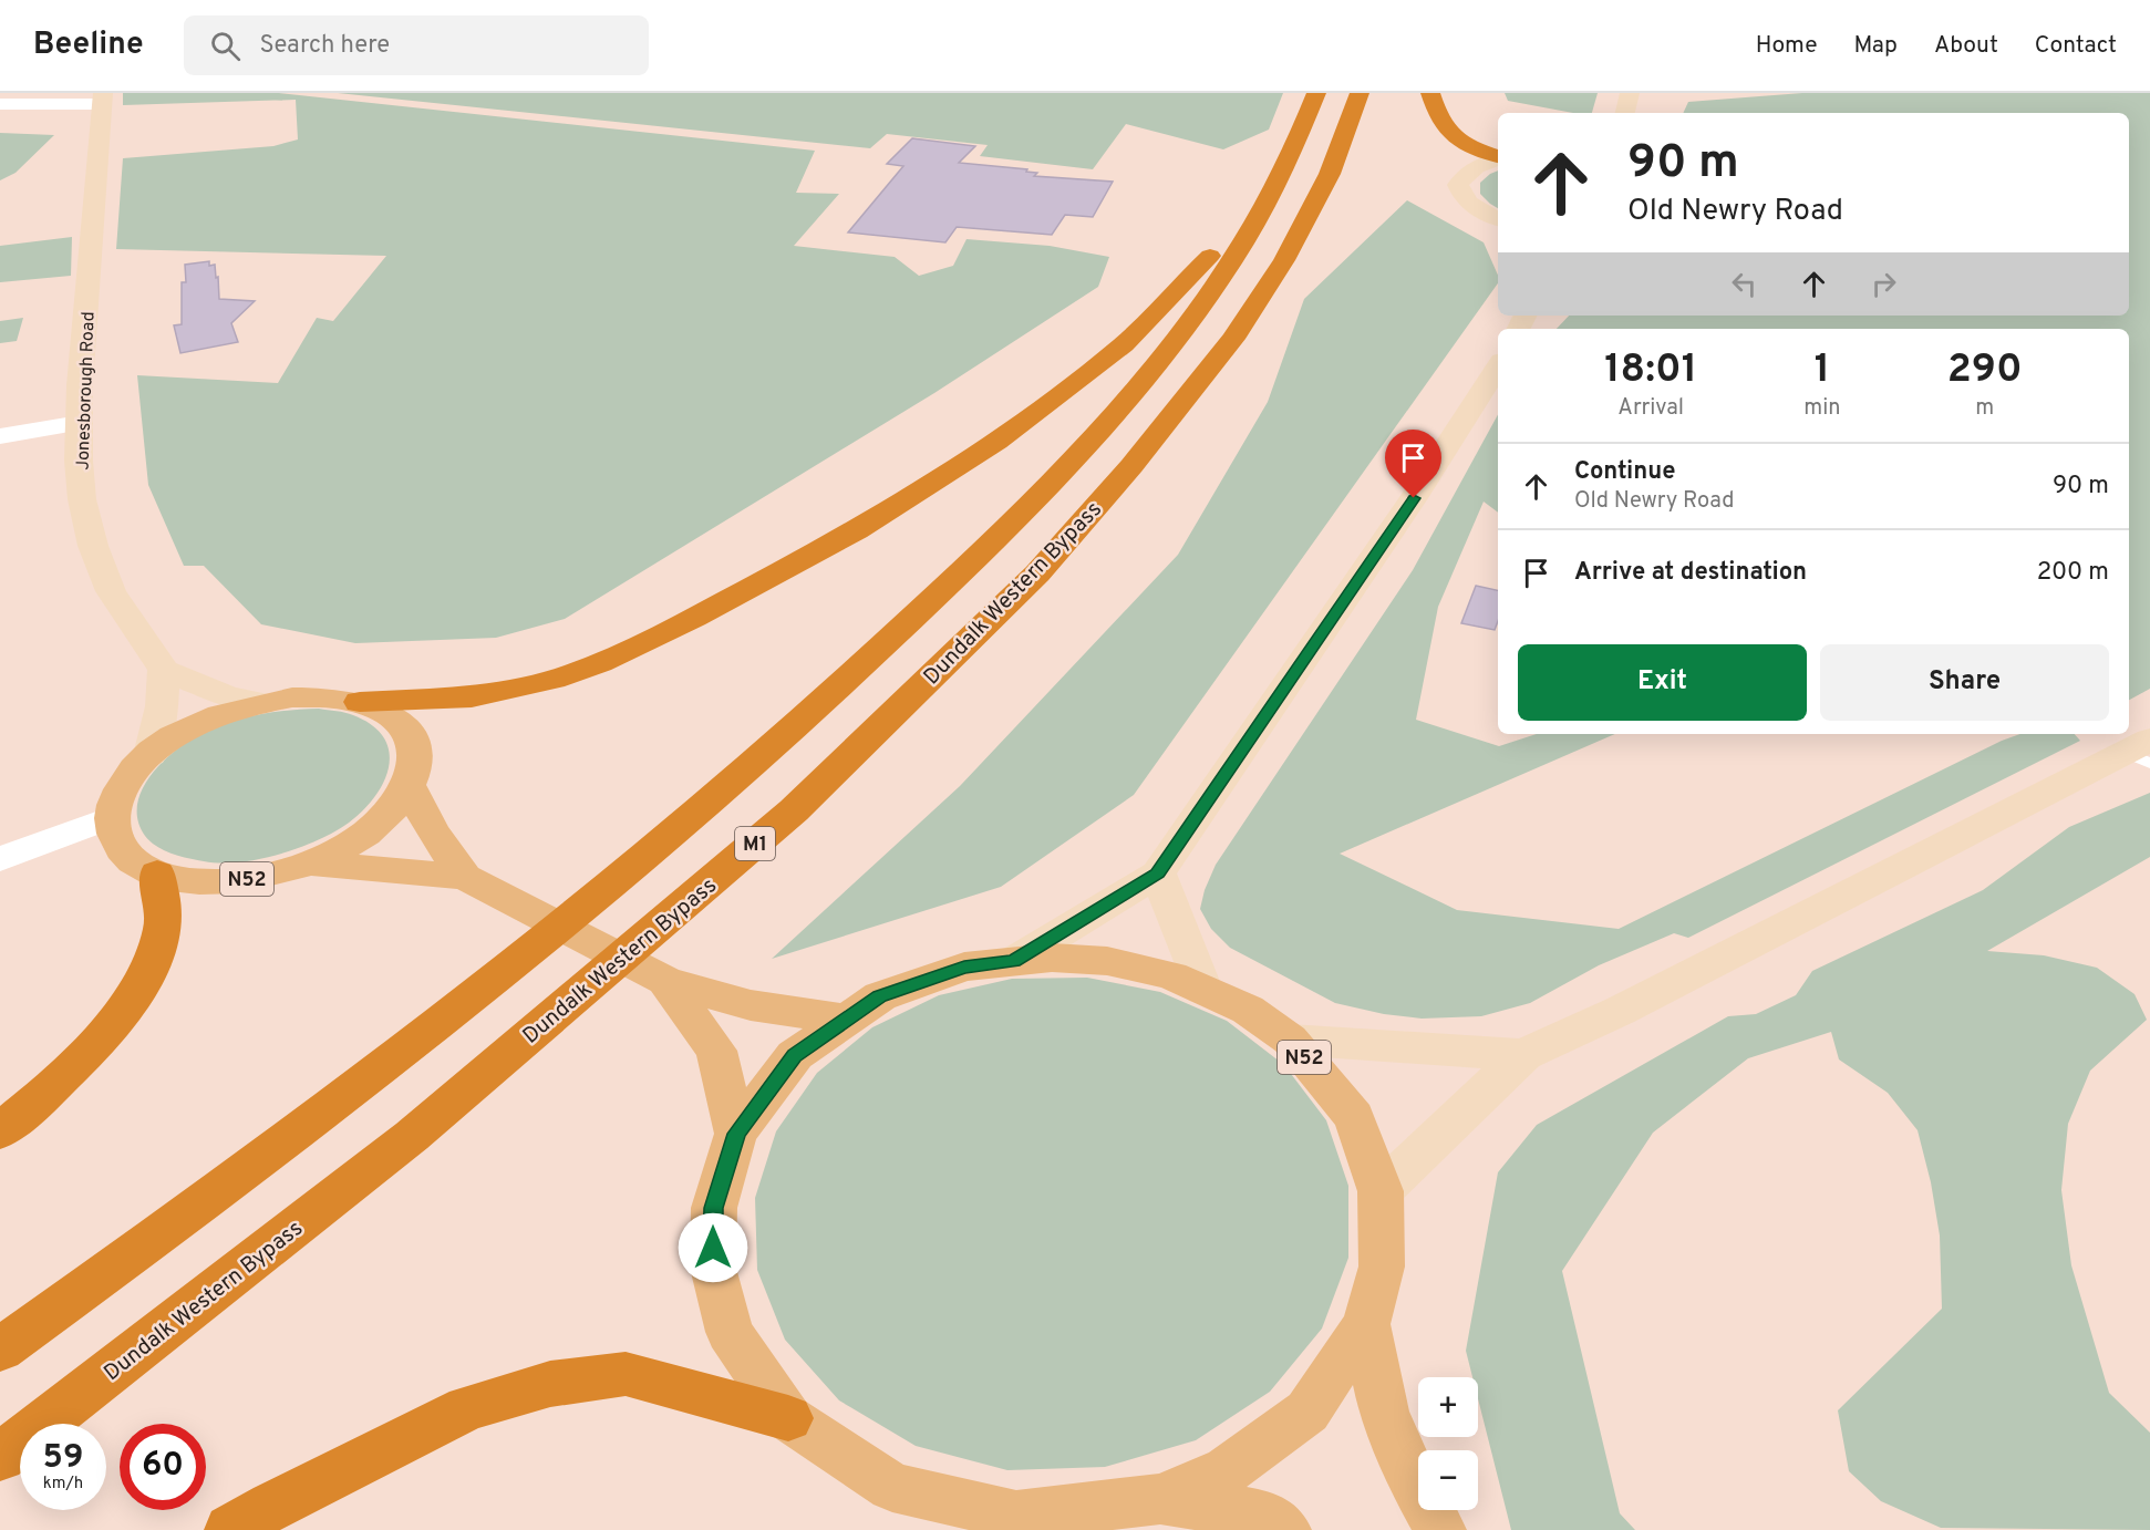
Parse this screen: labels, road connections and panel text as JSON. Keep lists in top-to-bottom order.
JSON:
{
  "streets": {
    "highway": ["Dundalk Western Bypass", "M1"],
    "main road": ["Jonesborough Road", "N52"]
  },
  "page": {
    "header": "Beeline",
    "search": "Search here",
    "nav": [
      "Home",
      "Map",
      "About",
      "Contact"
    ],
    "turn": ["90 m", "Old Newry Road"],
    "eta": [
      "18:01",
      "Arrival",
      "1",
      "min",
      "290",
      "m"
    ],
    "list": [
      {
        "name": "Continue",
        "note": "Old Newry Road",
        "value": "90 m"
      },
      {
        "name": "Arrive at destination",
        "value": "200 m"
      }
    ],
    "buttons": ["Exit", "Share"],
    "map_buttons": ["+", "−"],
    "speed": "59 km/h",
    "limit": "60"
  }
}
